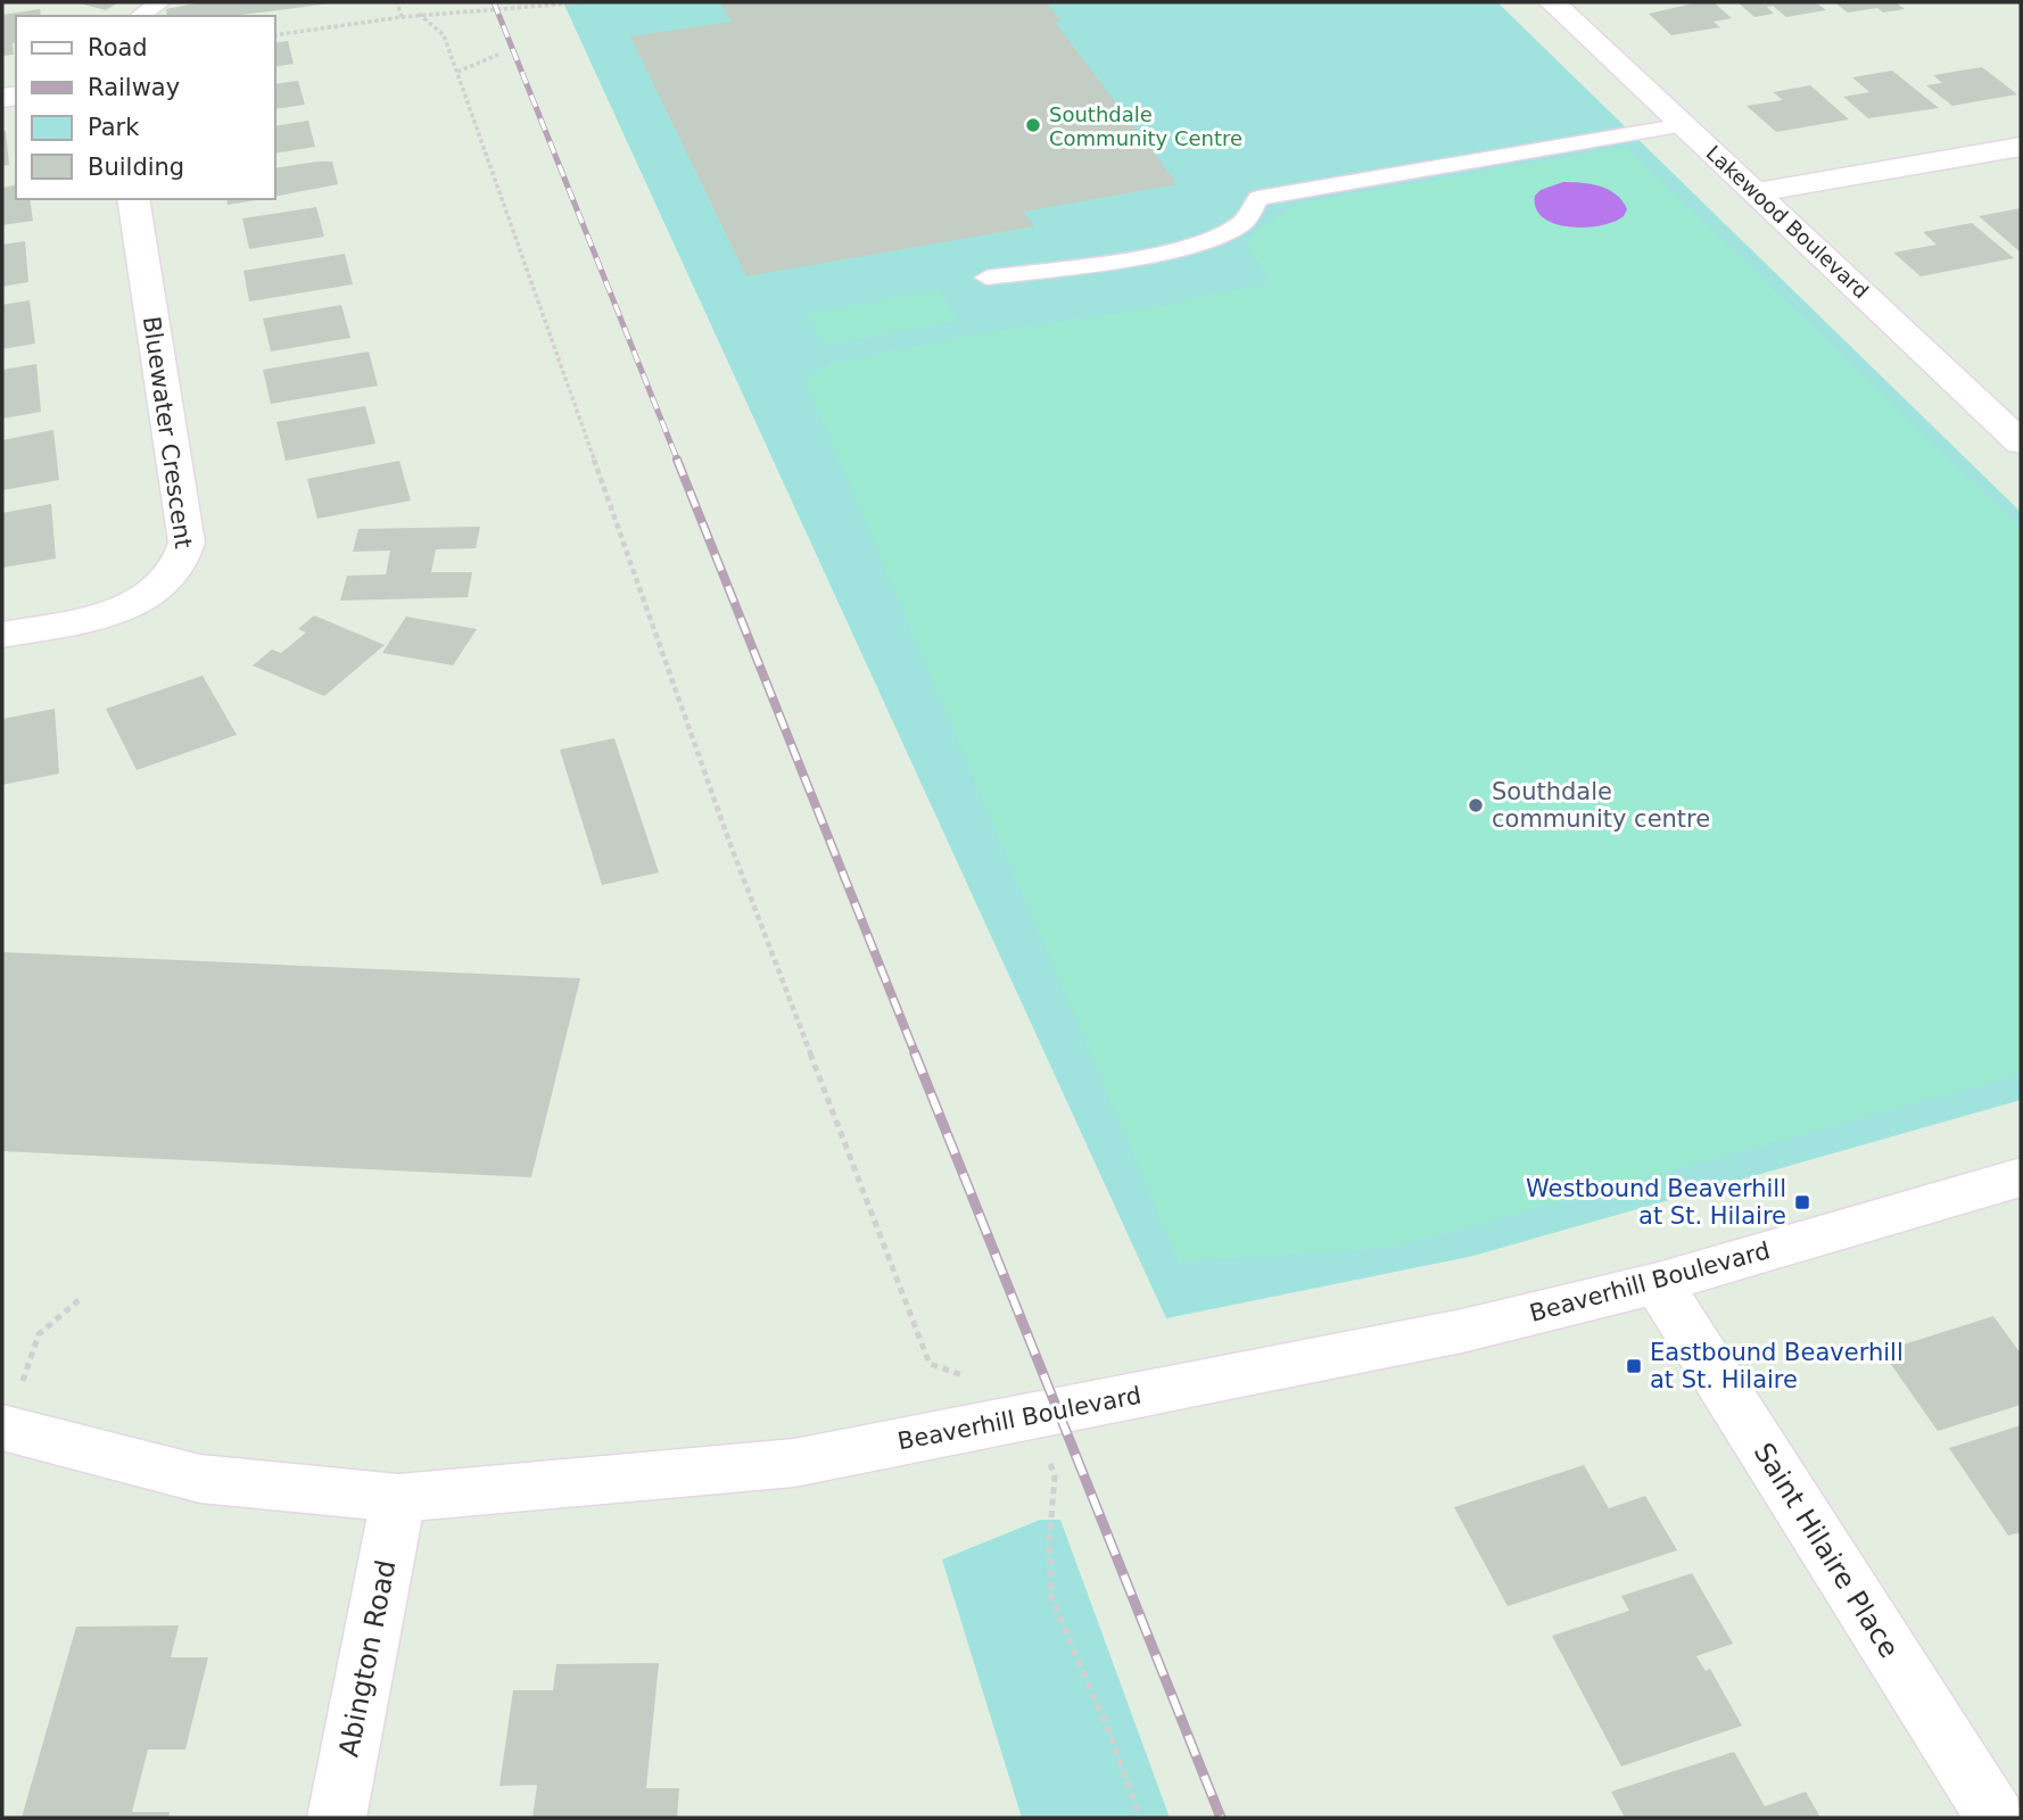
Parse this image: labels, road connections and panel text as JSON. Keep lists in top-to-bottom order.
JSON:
{
  "streets": {
    "street": [
      "Lakewood Boulevard",
      "Bluewater Crescent",
      "Beaverhill Boulevard",
      "Saint Hilaire Place",
      "Abington Road"
    ]
  },
  "crossings": [
    ["Beaverhill Boulevard", "Saint Hilaire Place"],
    ["Beaverhill Boulevard", "Abington Road"]
  ],
  "places": {
    "other": ["Southdale Community Centre", "Southdale community centre"],
    "transit": ["Westbound Beaverhill at St. Hilaire", "Eastbound Beaverhill at St. Hilaire"]
  },
  "legend": [
    "Road",
    "Railway",
    "Park",
    "Building"
  ]
}
